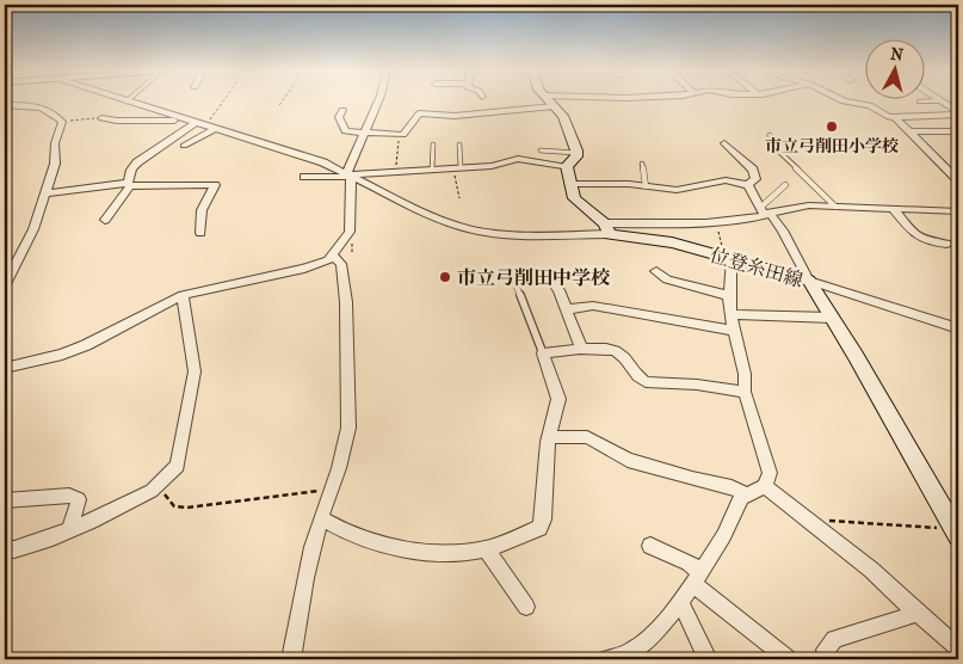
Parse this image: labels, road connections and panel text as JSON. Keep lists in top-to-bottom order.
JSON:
{
  "streets": {
    "main road": ["位登糸田線"]
  },
  "places": ["市立弓削田小学校", "市立弓削田中学校"],
  "north": "top"
}
